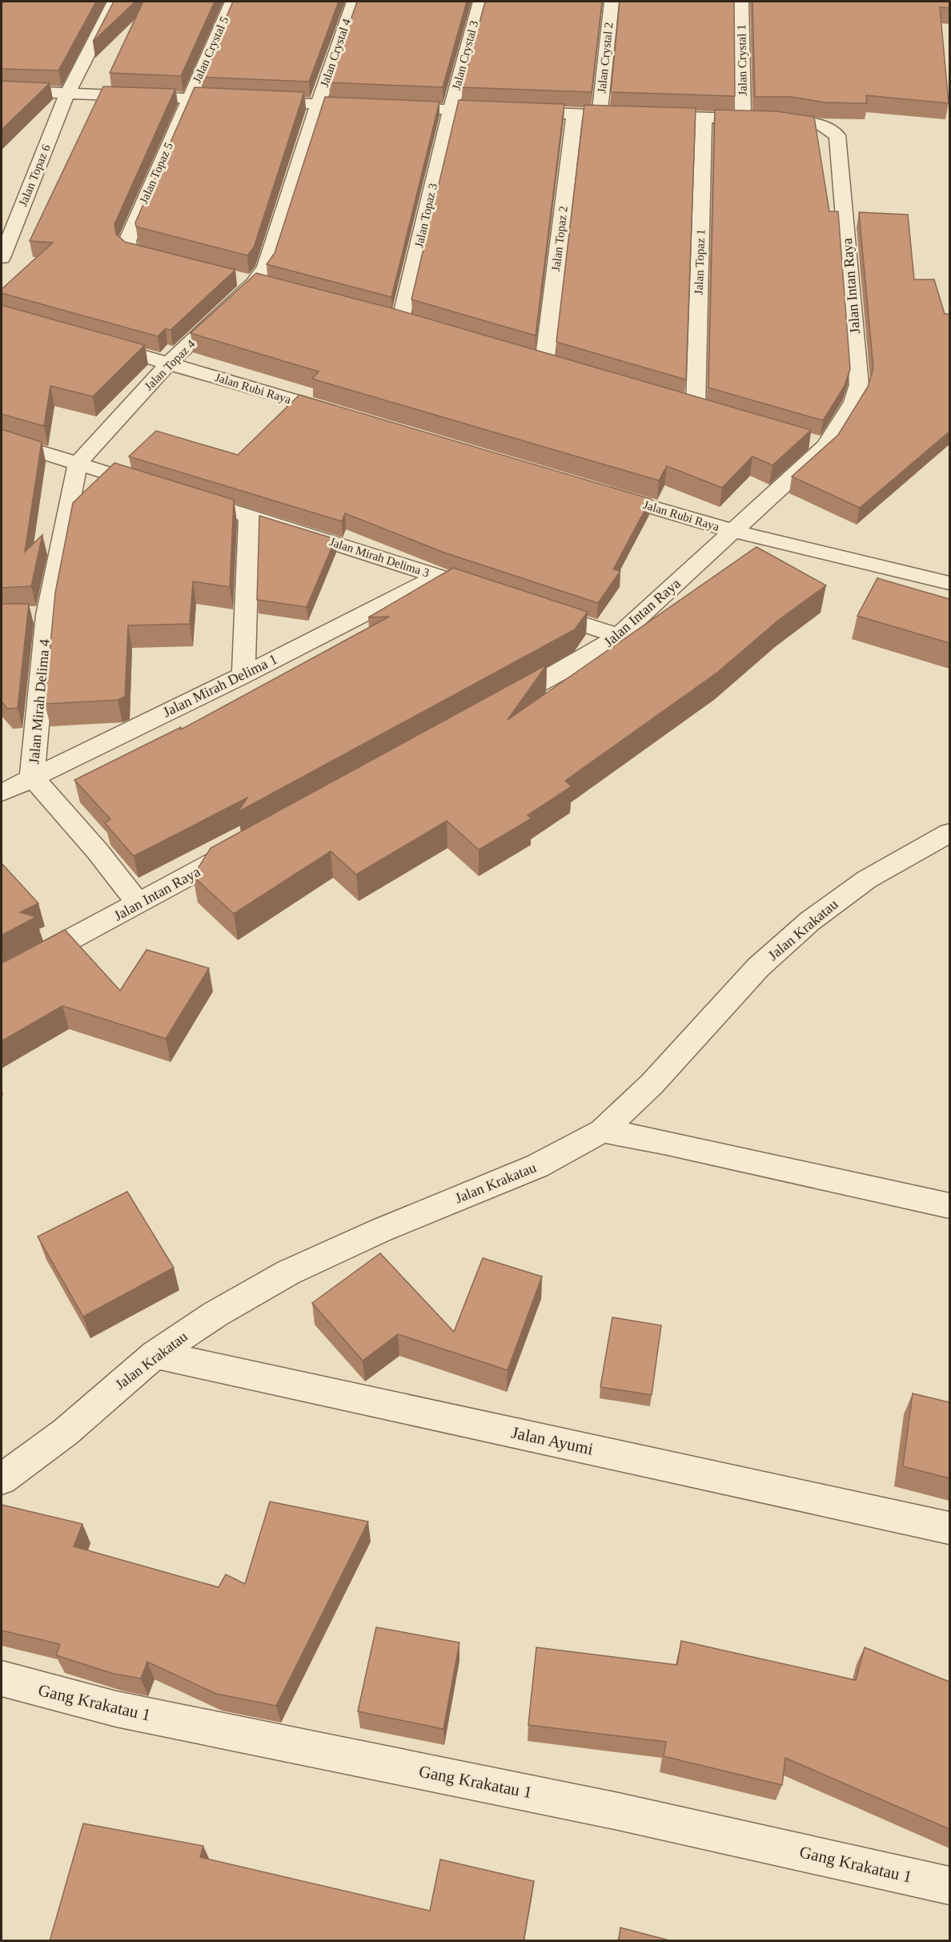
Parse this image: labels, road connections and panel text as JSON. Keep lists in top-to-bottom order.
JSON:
{
  "streets": {
    "street": [
      "Jalan Crystal 5",
      "Jalan Crystal 4",
      "Jalan Crystal 3",
      "Jalan Crystal 2",
      "Jalan Crystal 1",
      "Jalan Topaz 5",
      "Jalan Topaz 6",
      "Jalan Topaz 3",
      "Jalan Topaz 2",
      "Jalan Topaz 1",
      "Jalan Intan Raya",
      "Jalan Topaz 4",
      "Jalan Rubi Raya",
      "Jalan Mirah Delima 3",
      "Jalan Mirah Delima 1",
      "Jalan Mirah Delima 4",
      "Jalan Krakatau",
      "Jalan Ayumi",
      "Gang Krakatau 1"
    ]
  },
  "crossings": [
    ["Jalan Crystal 5", "Jalan Topaz 5"],
    ["Jalan Crystal 4", "Jalan Topaz 4"],
    ["Jalan Crystal 3", "Jalan Topaz 3"],
    ["Jalan Crystal 1", "Jalan Intan Raya"],
    ["Jalan Intan Raya", "Jalan Rubi Raya"],
    ["Jalan Intan Raya", "Jalan Mirah Delima 4"],
    ["Jalan Topaz 4", "Jalan Rubi Raya"],
    ["Jalan Topaz 4", "Jalan Mirah Delima 4"],
    ["Jalan Mirah Delima 3", "Jalan Mirah Delima 1"],
    ["Jalan Mirah Delima 1", "Jalan Mirah Delima 4"],
    ["Jalan Krakatau", "Jalan Ayumi"]
  ]
}
